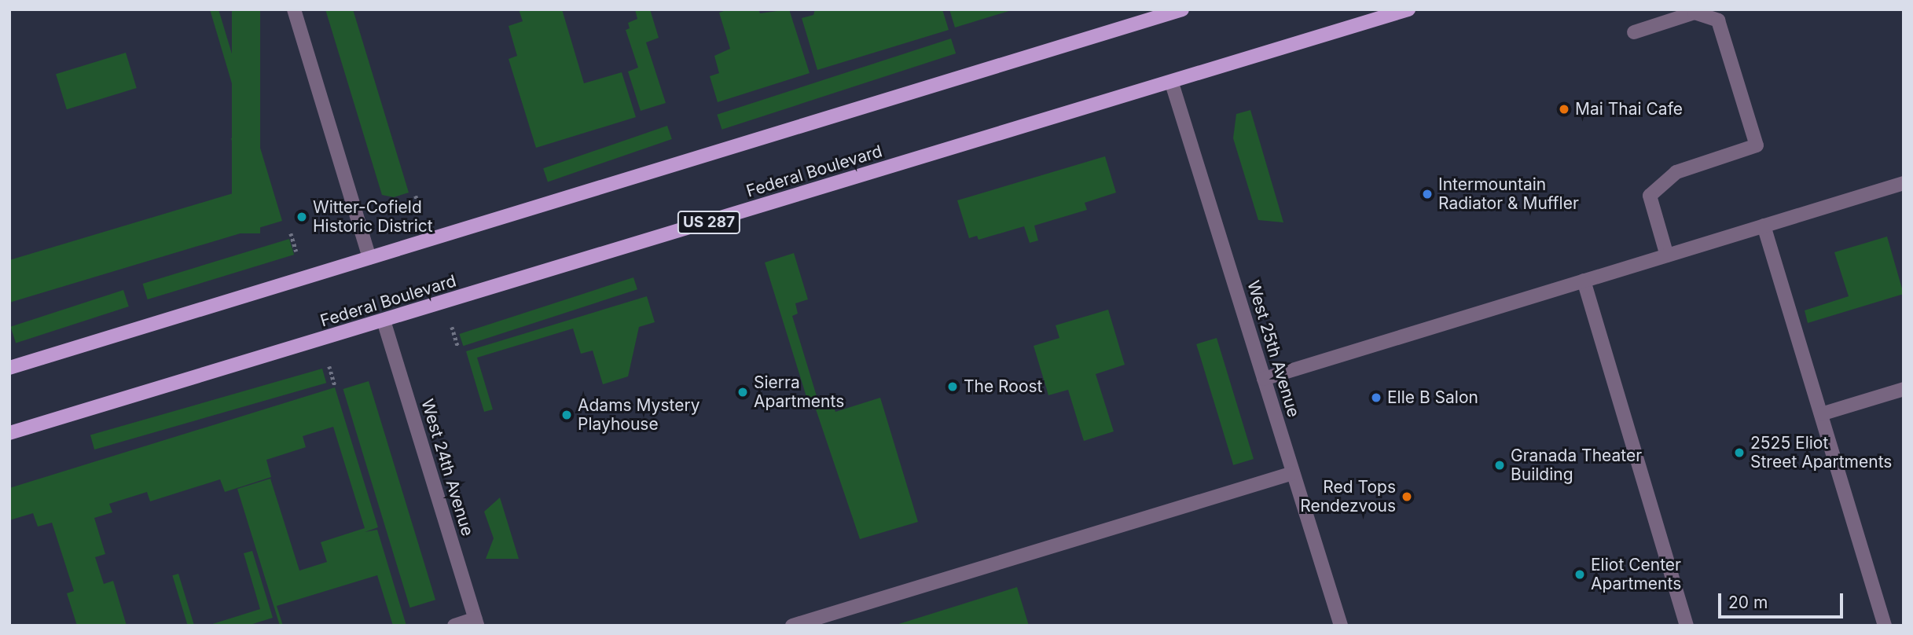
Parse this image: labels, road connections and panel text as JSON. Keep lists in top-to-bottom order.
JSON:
{
  "streets": {
    "main road": ["Federal Boulevard", "US 287"],
    "street": ["West 25th Avenue", "West 24th Avenue"]
  },
  "crossings": [
    ["Federal Boulevard", "West 25th Avenue"],
    ["Federal Boulevard", "West 24th Avenue"]
  ],
  "places": [
    "Mai Thai Cafe",
    "Intermountain Radiator & Muffler",
    "Witter-Cofield Historic District",
    "The Roost",
    "Sierra Apartments",
    "Elle B Salon",
    "Adams Mystery Playhouse",
    "2525 Eliot Street Apartments",
    "Granada Theater Building",
    "Red Tops Rendezvous",
    "Eliot Center Apartments"
  ],
  "scale_bar": "20 m"
}
